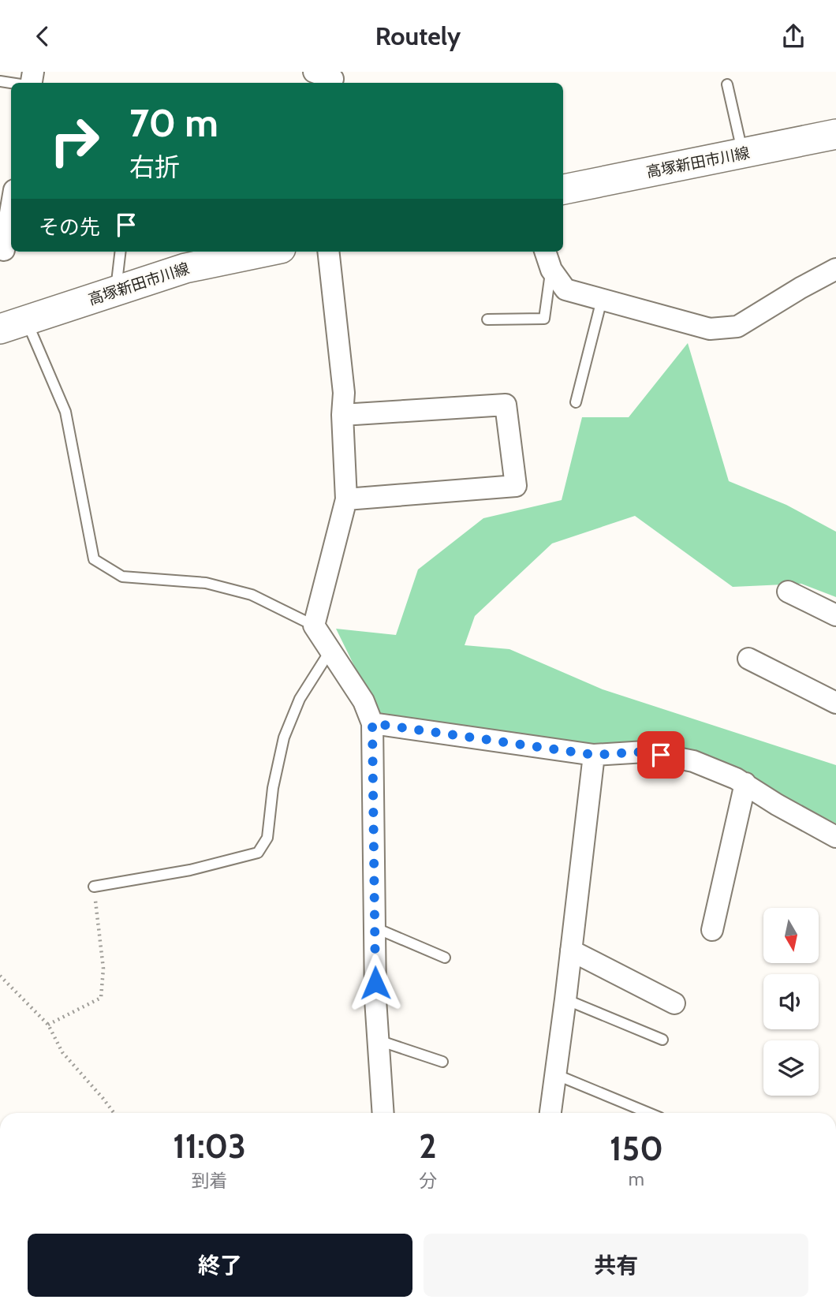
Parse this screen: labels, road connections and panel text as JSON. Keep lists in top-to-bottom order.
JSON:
{
  "streets": {
    "main road": ["高塚新田市川線"]
  },
  "north": "bottom",
  "page": {
    "header": "Routely",
    "turn": ["70 m", "右折"],
    "then": "その先",
    "eta": [
      "11:03",
      "到着",
      "2",
      "分",
      "150",
      "m"
    ],
    "buttons": ["終了", "共有"]
  }
}
